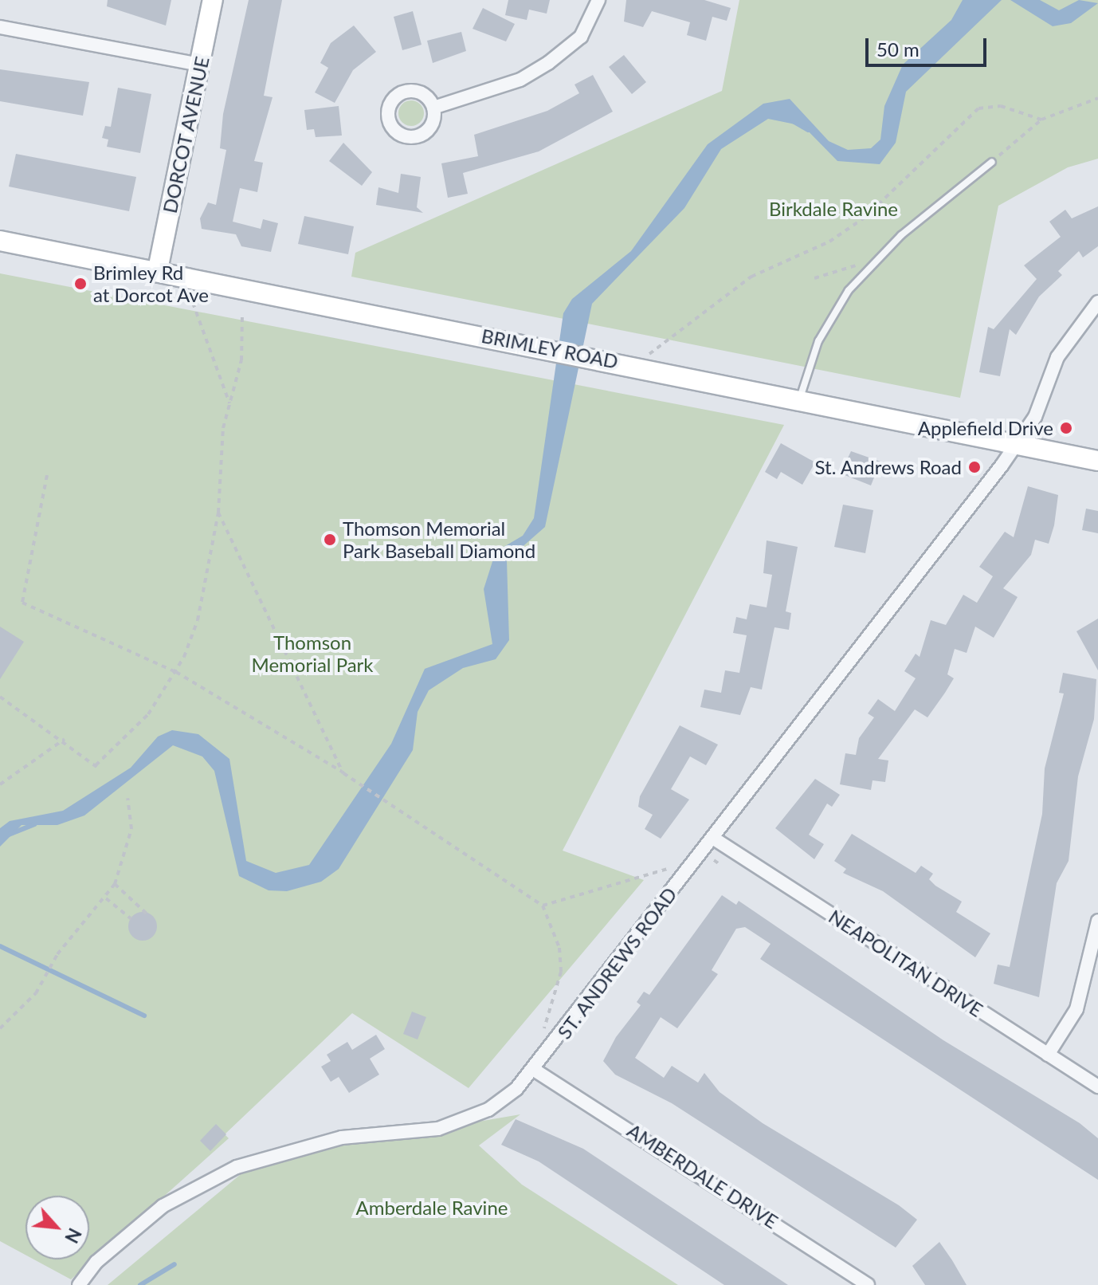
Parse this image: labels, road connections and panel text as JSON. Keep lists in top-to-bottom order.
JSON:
{
  "streets": {
    "main road": ["DORCOT AVENUE", "BRIMLEY ROAD"],
    "street": ["ST. ANDREWS ROAD", "NEAPOLITAN DRIVE", "AMBERDALE DRIVE"]
  },
  "crossings": [
    ["DORCOT AVENUE", "BRIMLEY ROAD"],
    ["BRIMLEY ROAD", "ST. ANDREWS ROAD"],
    ["ST. ANDREWS ROAD", "NEAPOLITAN DRIVE"],
    ["ST. ANDREWS ROAD", "AMBERDALE DRIVE"]
  ],
  "parks": ["Birkdale Ravine", "Thomson Memorial Park", "Amberdale Ravine"],
  "places": [
    "Brimley Rd at Dorcot Ave",
    "Applefield Drive",
    "St. Andrews Road",
    "Thomson Memorial Park Baseball Diamond"
  ],
  "scale_bar": "50 m",
  "north": "bottom right"
}
